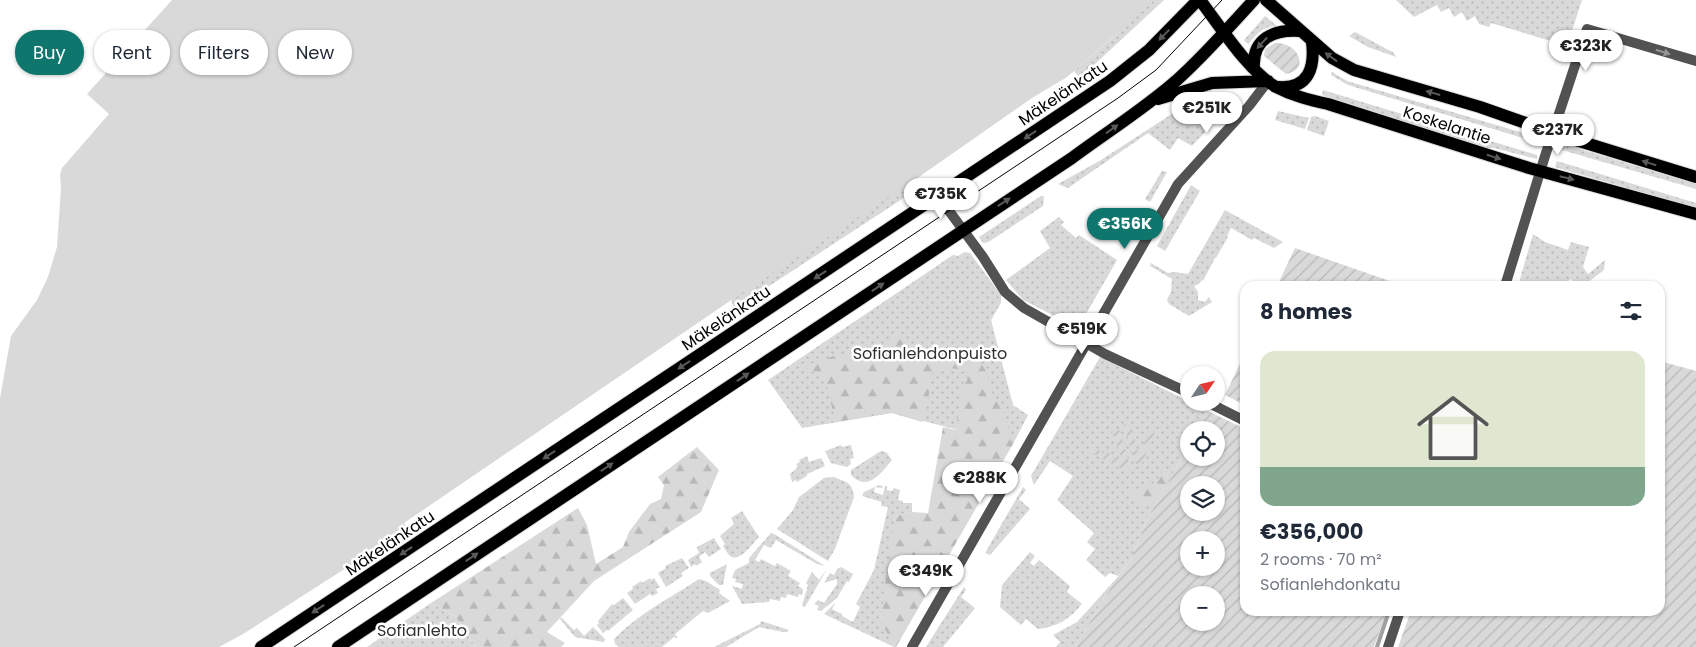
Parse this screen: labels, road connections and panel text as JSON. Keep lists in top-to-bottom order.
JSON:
{
  "streets": {
    "main road": ["Mäkelänkatu", "Koskelantie"]
  },
  "crossings": [
    ["Mäkelänkatu", "Koskelantie"]
  ],
  "parks": ["Sofianlehdonpuisto", "Sofianlehto"],
  "north": "top right",
  "page": {
    "price": [
      "€323K",
      "€251K",
      "€237K",
      "€735K",
      "€356K",
      "€519K",
      "€288K",
      "€349K"
    ],
    "chip": [
      "Buy",
      "Rent",
      "Filters",
      "New"
    ],
    "heading": "8 homes",
    "list": [
      {
        "name": "€356,000",
        "note": "2 rooms · 70 m² · Sofianlehdonkatu"
      }
    ],
    "map_buttons": ["+", "−"]
  }
}
